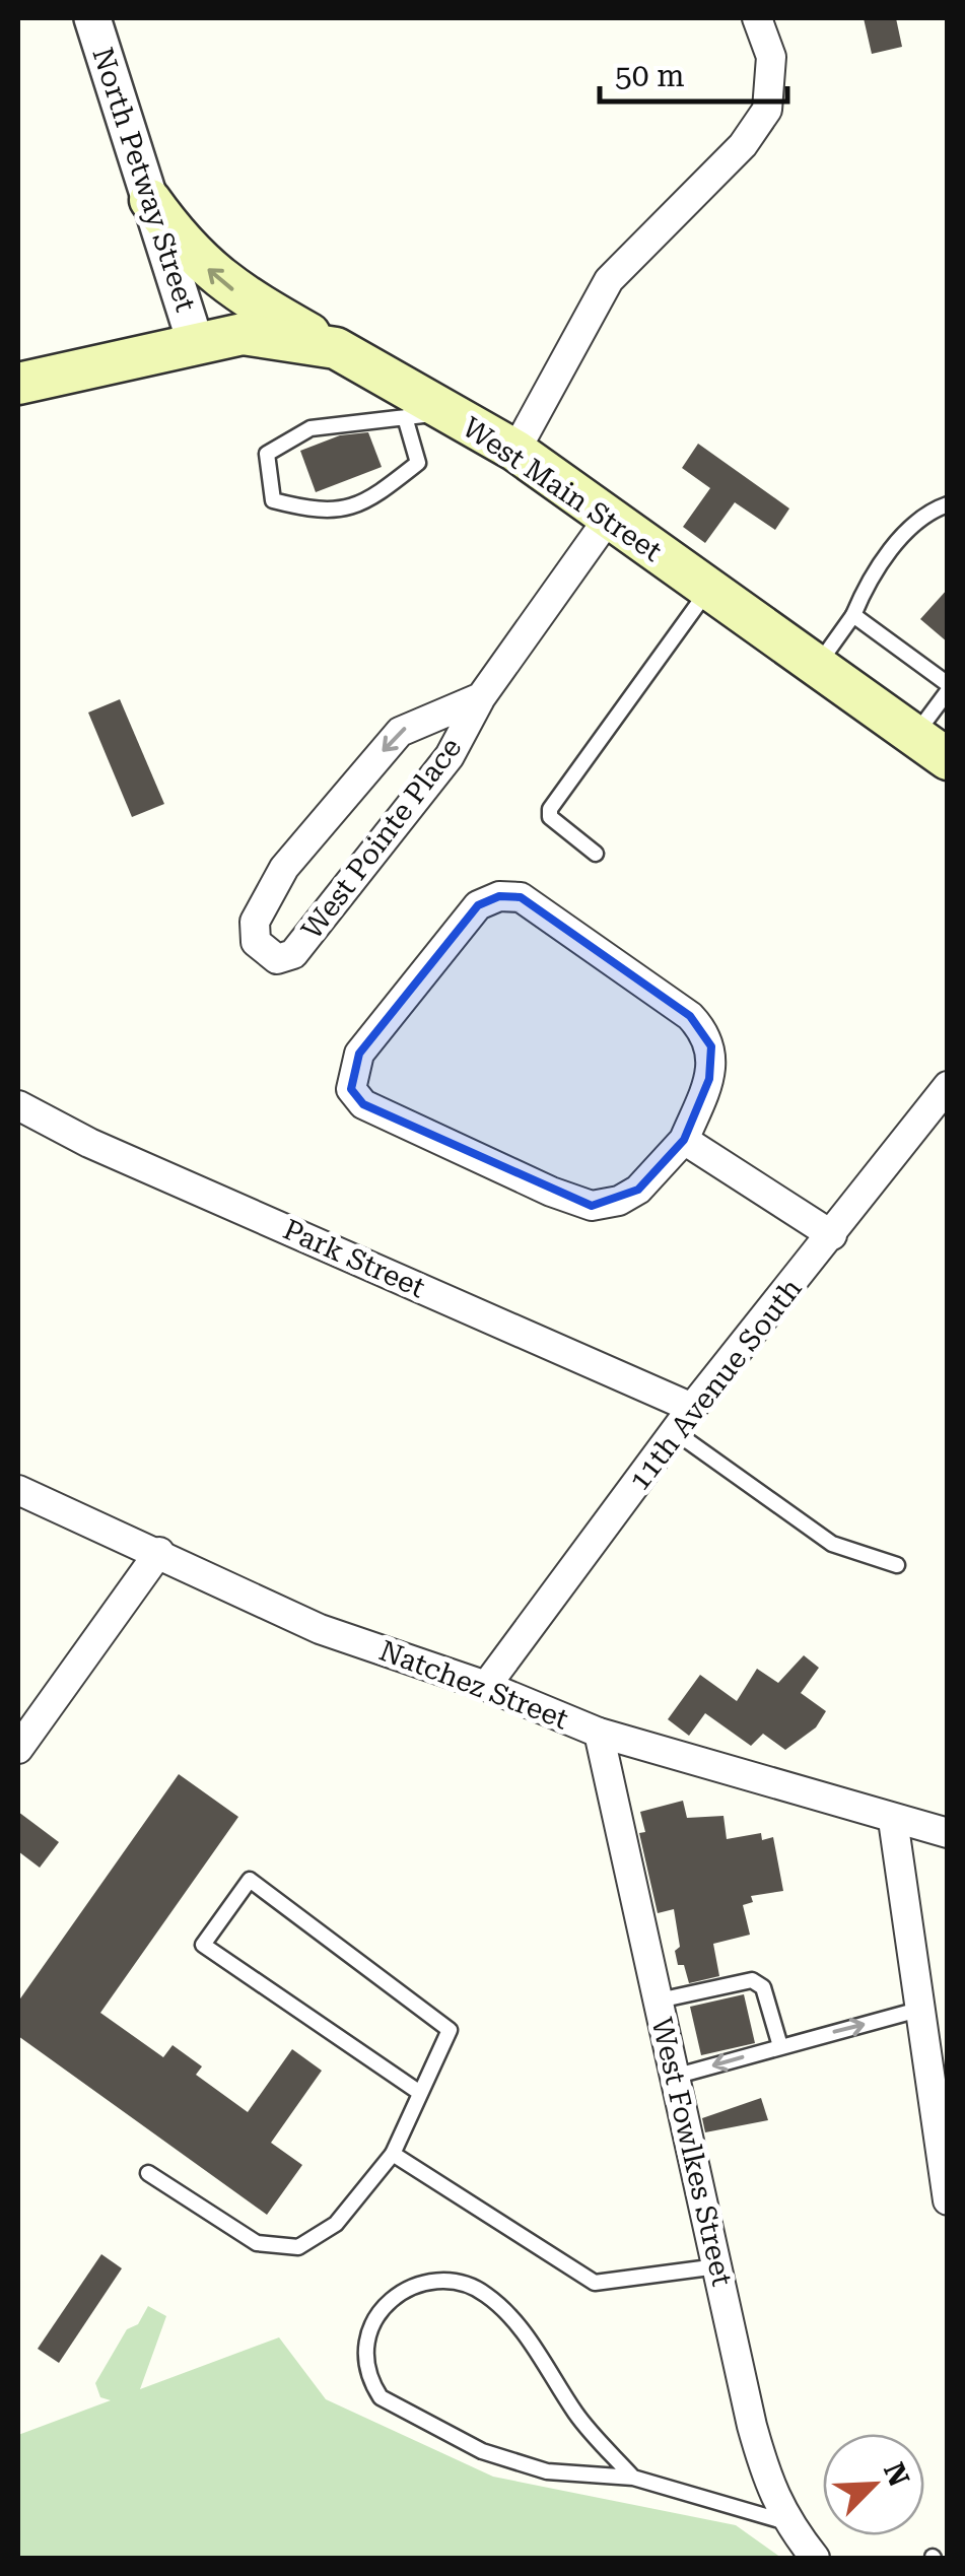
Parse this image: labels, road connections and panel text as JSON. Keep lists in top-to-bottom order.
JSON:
{
  "streets": {
    "main road": ["West Main Street"],
    "street": [
      "North Petway Street",
      "West Pointe Place",
      "Park Street",
      "11th Avenue South",
      "Natchez Street",
      "West Fowlkes Street"
    ]
  },
  "crossings": [
    ["North Petway Street", "West Main Street"],
    ["West Main Street", "West Pointe Place"],
    ["Park Street", "11th Avenue South"],
    ["11th Avenue South", "Natchez Street"],
    ["Natchez Street", "West Fowlkes Street"]
  ],
  "scale_bar": "50 m",
  "north": "top right"
}
